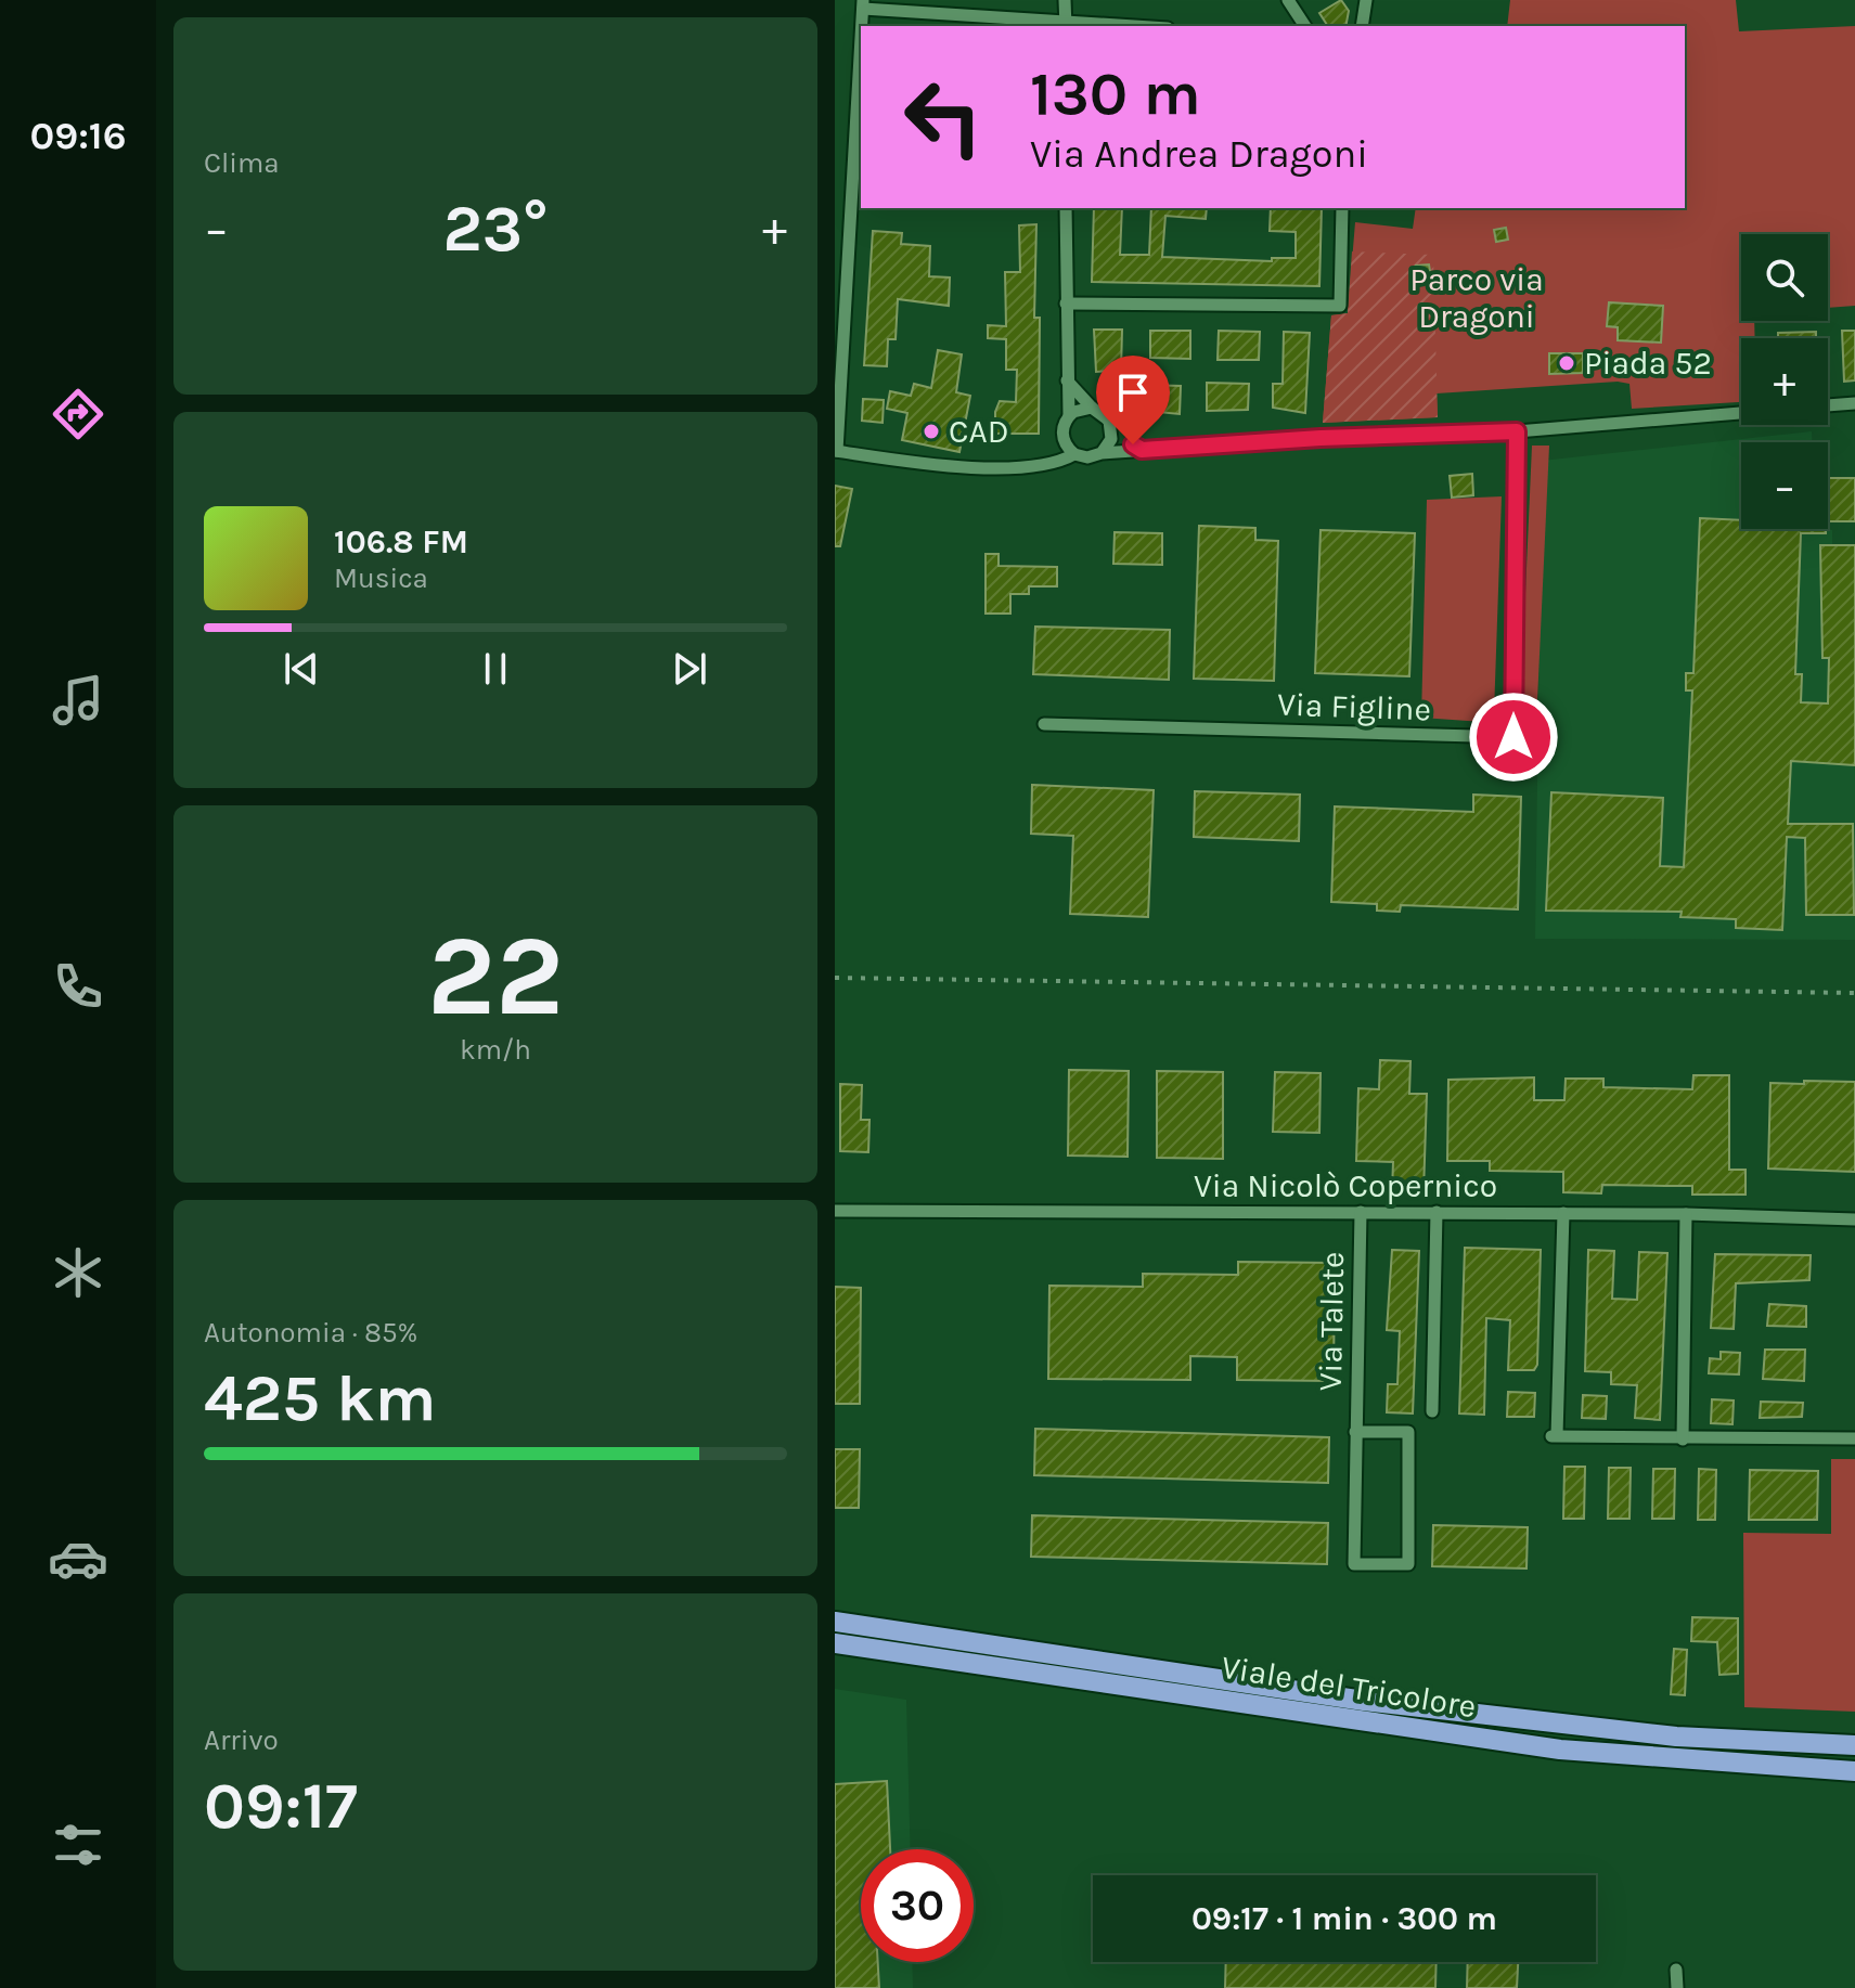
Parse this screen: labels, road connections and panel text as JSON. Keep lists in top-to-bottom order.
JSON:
{
  "streets": {
    "highway": ["Viale del Tricolore"],
    "street": ["Via Figline", "Via Nicolò Copernico", "Via Talete"]
  },
  "crossings": [
    ["Via Nicolò Copernico", "Via Talete"]
  ],
  "parks": ["Parco via Dragoni"],
  "places": ["Piada 52", "CAD"],
  "page": {
    "tabs": "09:16",
    "tile": [
      "Clima",
      ["22", "km/h"],
      ["Autonomia · 85%", "425 km"],
      ["Arrivo", "09:17"]
    ],
    "turn": ["130 m", "Via Andrea Dragoni"],
    "heat": ["−", "23°", "+"],
    "map_buttons": ["+", "−"],
    "song": ["106.8 FM", "Musica"],
    "limit": "30",
    "trip": "09:17 · 1 min · 300 m"
  }
}
